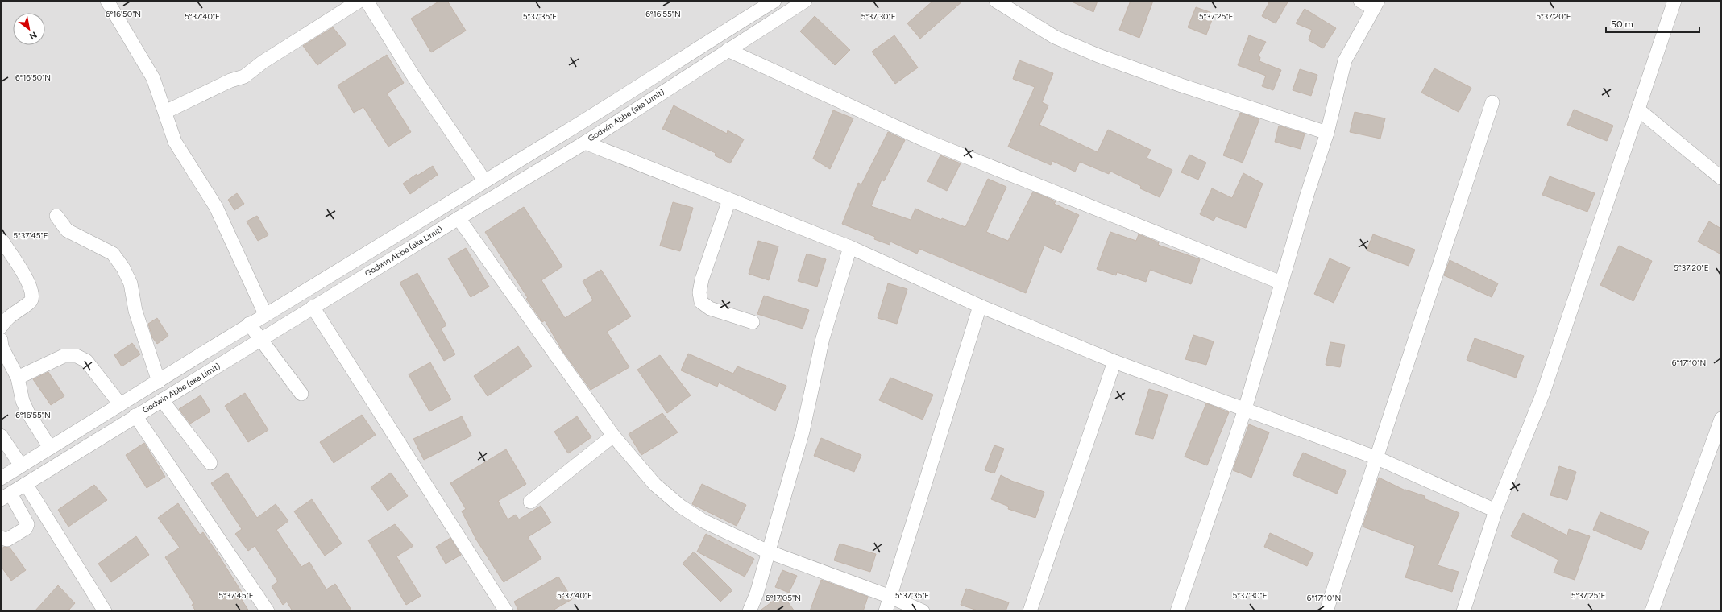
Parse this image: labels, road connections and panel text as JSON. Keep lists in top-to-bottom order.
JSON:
{
  "streets": {
    "street": ["Godwin Abbe (aka Limit)"]
  },
  "scale_bar": "50 m",
  "north": "bottom right",
  "coordinates": [
    "6°16'50\"N",
    "6°16'55\"N",
    "5°37'40\"E",
    "5°37'35\"E",
    "5°37'30\"E",
    "5°37'25\"E",
    "5°37'20\"E",
    "5°37'45\"E",
    "6°17'10\"N",
    "6°17'05\"N"
  ]
}
